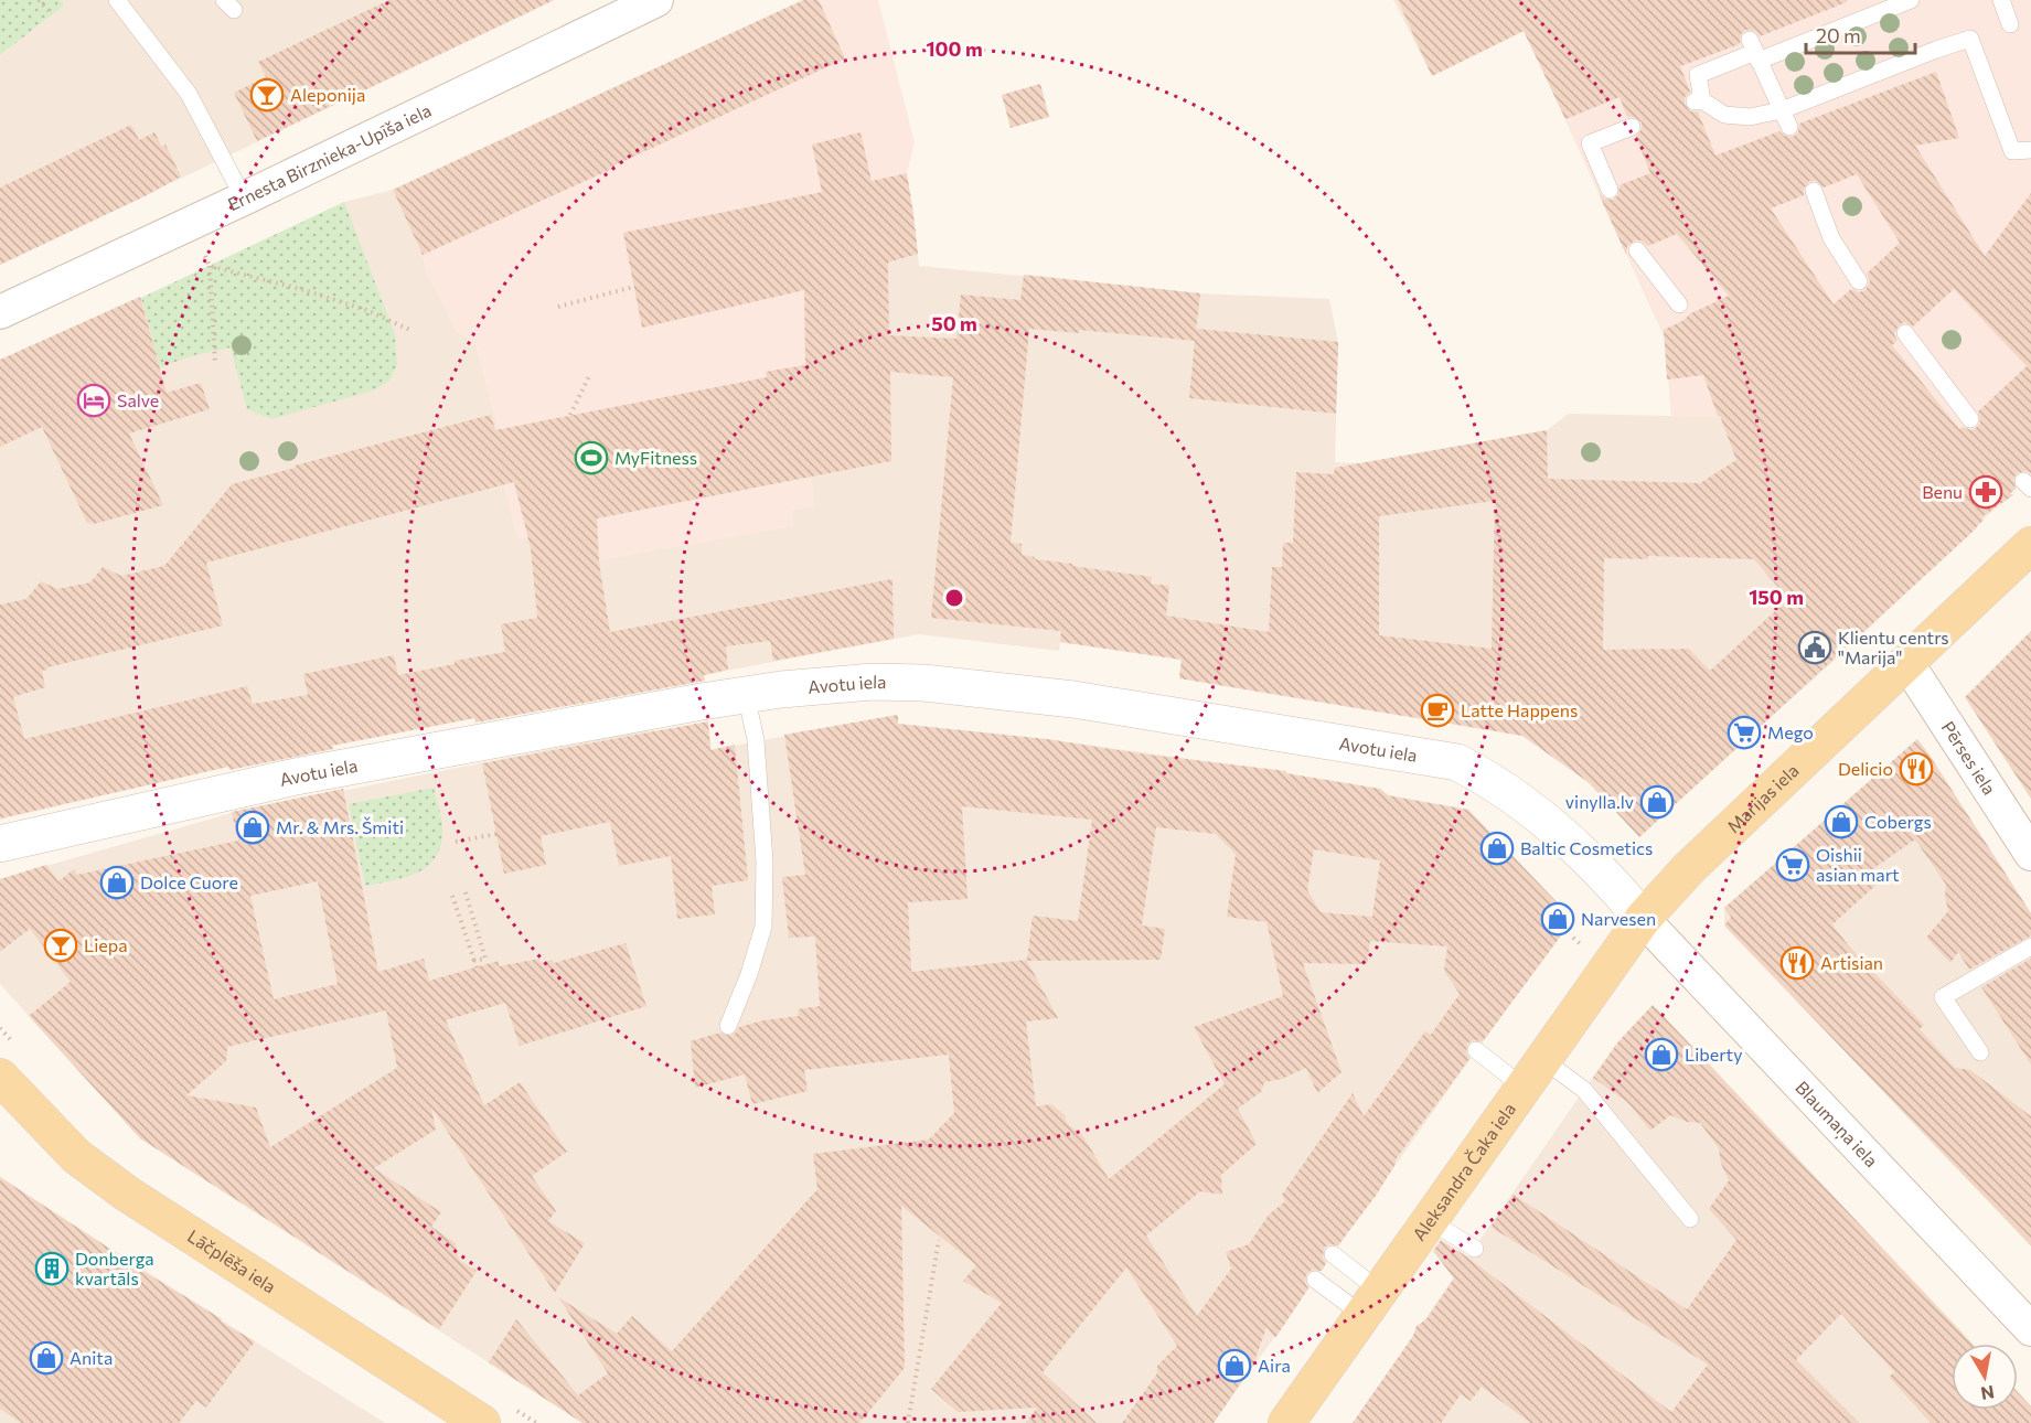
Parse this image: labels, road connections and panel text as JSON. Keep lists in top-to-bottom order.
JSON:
{
  "streets": {
    "main road": ["Marijas iela", "Aleksandra Čaka iela", "Lāčplēša iela"],
    "street": [
      "Ernesta Birznieka-Upīša iela",
      "Avotu iela",
      "Pērses iela",
      "Blaumaņa iela"
    ]
  },
  "crossings": [
    ["Avotu iela", "Marijas iela"],
    ["Avotu iela", "Blaumaņa iela"],
    ["Avotu iela", "Aleksandra Čaka iela"],
    ["Pērses iela", "Marijas iela"],
    ["Marijas iela", "Blaumaņa iela"],
    ["Marijas iela", "Aleksandra Čaka iela"],
    ["Blaumaņa iela", "Aleksandra Čaka iela"]
  ],
  "places": {
    "bar": ["Aleponija", "Liepa"],
    "hotel": ["Salve"],
    "sports": ["MyFitness"],
    "pharmacy": ["Benu"],
    "public building": ["Klientu centrs \"Marija\""],
    "cafe": ["Latte Happens"],
    "supermarket": ["Mego", "Oishii asian mart"],
    "restaurant": ["Delicio", "Artisian"],
    "shop": [
      "vinylla.lv",
      "Cobergs",
      "Mr. & Mrs. Šmiti",
      "Baltic Cosmetics",
      "Dolce Cuore",
      "Narvesen",
      "Liberty",
      "Anita",
      "Aira"
    ],
    "building": ["Donberga kvartāls"]
  },
  "scale_bar": "20 m",
  "north": "bottom",
  "rings": ["100 m", "50 m", "150 m"]
}
